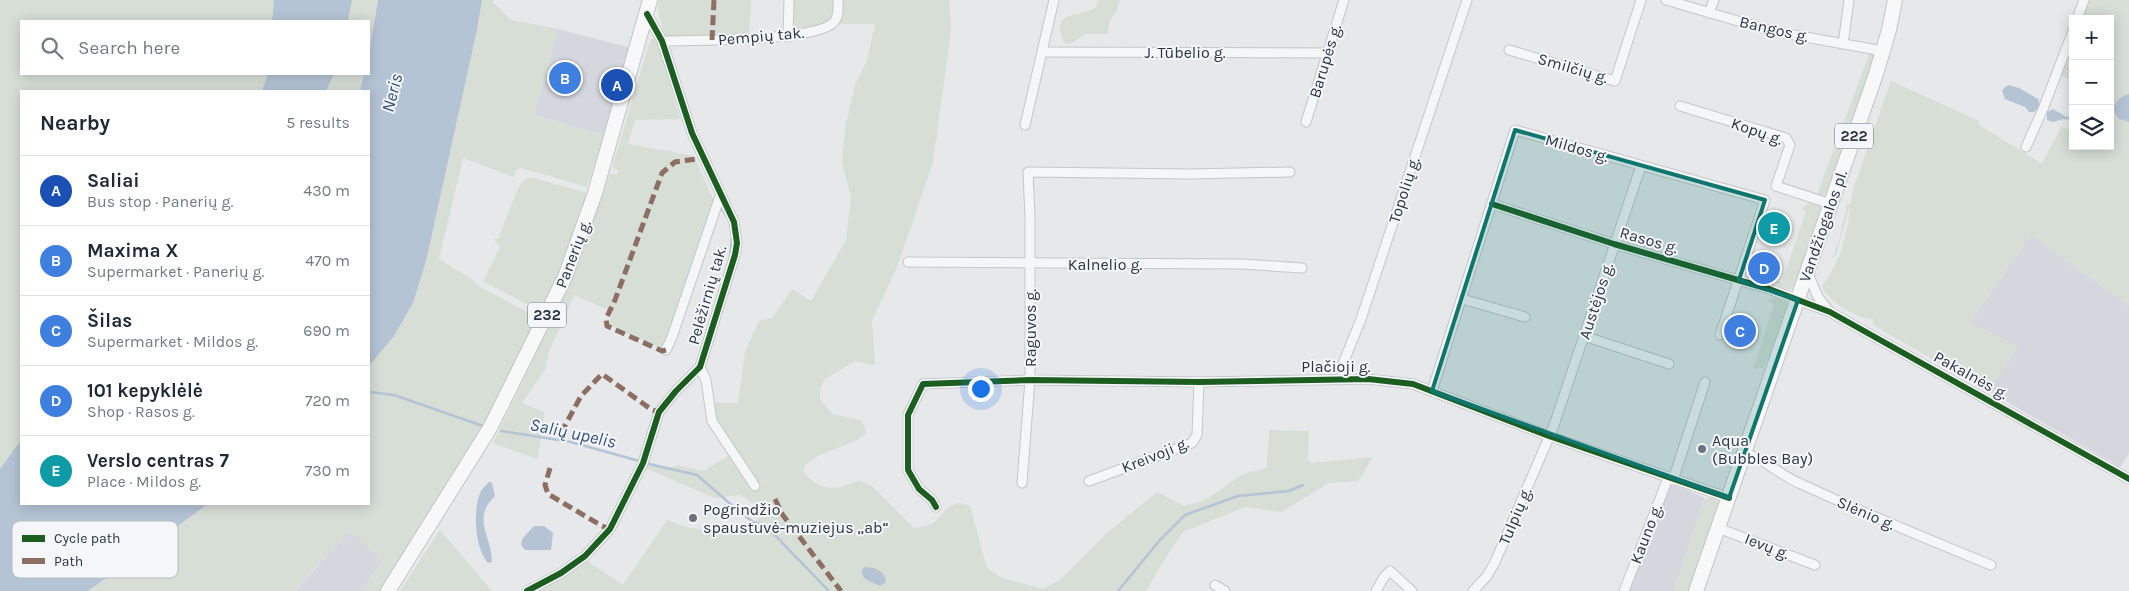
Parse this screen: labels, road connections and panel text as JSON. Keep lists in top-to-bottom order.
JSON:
{
  "streets": {
    "main road": [
      "222",
      "Vandžiogalos pl.",
      "Panerių g.",
      "232"
    ],
    "street": [
      "Bangos g.",
      "Pempių tak.",
      "J. Tūbelio g.",
      "Barupės g.",
      "Smilčių g.",
      "Kopų g.",
      "Mildos g.",
      "Topolių g.",
      "Rasos g.",
      "Kalnelio g.",
      "Pelėžirnių tak.",
      "Austėjos g.",
      "Raguvos g.",
      "Plačioji g.",
      "Pakalnės g.",
      "Kreivoji g.",
      "Slėnio g.",
      "Tulpių g.",
      "Kauno g.",
      "Ievų g."
    ]
  },
  "crossings": [
    ["Bangos g.", "Vandžiogalos pl."],
    ["Pempių tak.", "Pelėžirnių tak."],
    ["J. Tūbelio g.", "Barupės g."],
    ["Kopų g.", "Vandžiogalos pl."],
    ["Mildos g.", "Rasos g."],
    ["Mildos g.", "Austėjos g."],
    ["Mildos g.", "Plačioji g."],
    ["Topolių g.", "Plačioji g."],
    ["Vandžiogalos pl.", "Rasos g."],
    ["Vandžiogalos pl.", "Plačioji g."],
    ["Vandžiogalos pl.", "Pakalnės g."],
    ["Vandžiogalos pl.", "Slėnio g."],
    ["Vandžiogalos pl.", "Ievų g."],
    ["Rasos g.", "Austėjos g."],
    ["Rasos g.", "Pakalnės g."],
    ["Panerių g.", "Pelėžirnių tak."],
    ["Kalnelio g.", "Raguvos g."],
    ["Austėjos g.", "Plačioji g."],
    ["Austėjos g.", "Tulpių g."],
    ["Raguvos g.", "Plačioji g."],
    ["Plačioji g.", "Kreivoji g."],
    ["Plačioji g.", "Tulpių g."],
    ["Plačioji g.", "Kauno g."]
  ],
  "water": ["Neris", "Salių upelis"],
  "places": ["Aqua (Bubbles Bay)", "Pogrindžio spaustuvė-muziejus „ab“"],
  "legend": ["Cycle path", "Path"],
  "page": {
    "map_buttons": ["+", "−"],
    "search": "Search here",
    "pins": [
      "B",
      "A",
      "E",
      "D",
      "C"
    ],
    "heading": ["Nearby", "5 results"],
    "list": [
      {
        "mark": "A",
        "name": "Saliai",
        "note": "Bus stop · Panerių g.",
        "value": "430 m"
      },
      {
        "mark": "B",
        "name": "Maxima X",
        "note": "Supermarket · Panerių g.",
        "value": "470 m"
      },
      {
        "mark": "C",
        "name": "Šilas",
        "note": "Supermarket · Mildos g.",
        "value": "690 m"
      },
      {
        "mark": "D",
        "name": "101 kepyklėlė",
        "note": "Shop · Rasos g.",
        "value": "720 m"
      },
      {
        "mark": "E",
        "name": "Verslo centras 7",
        "note": "Place · Mildos g.",
        "value": "730 m"
      }
    ]
  }
}
